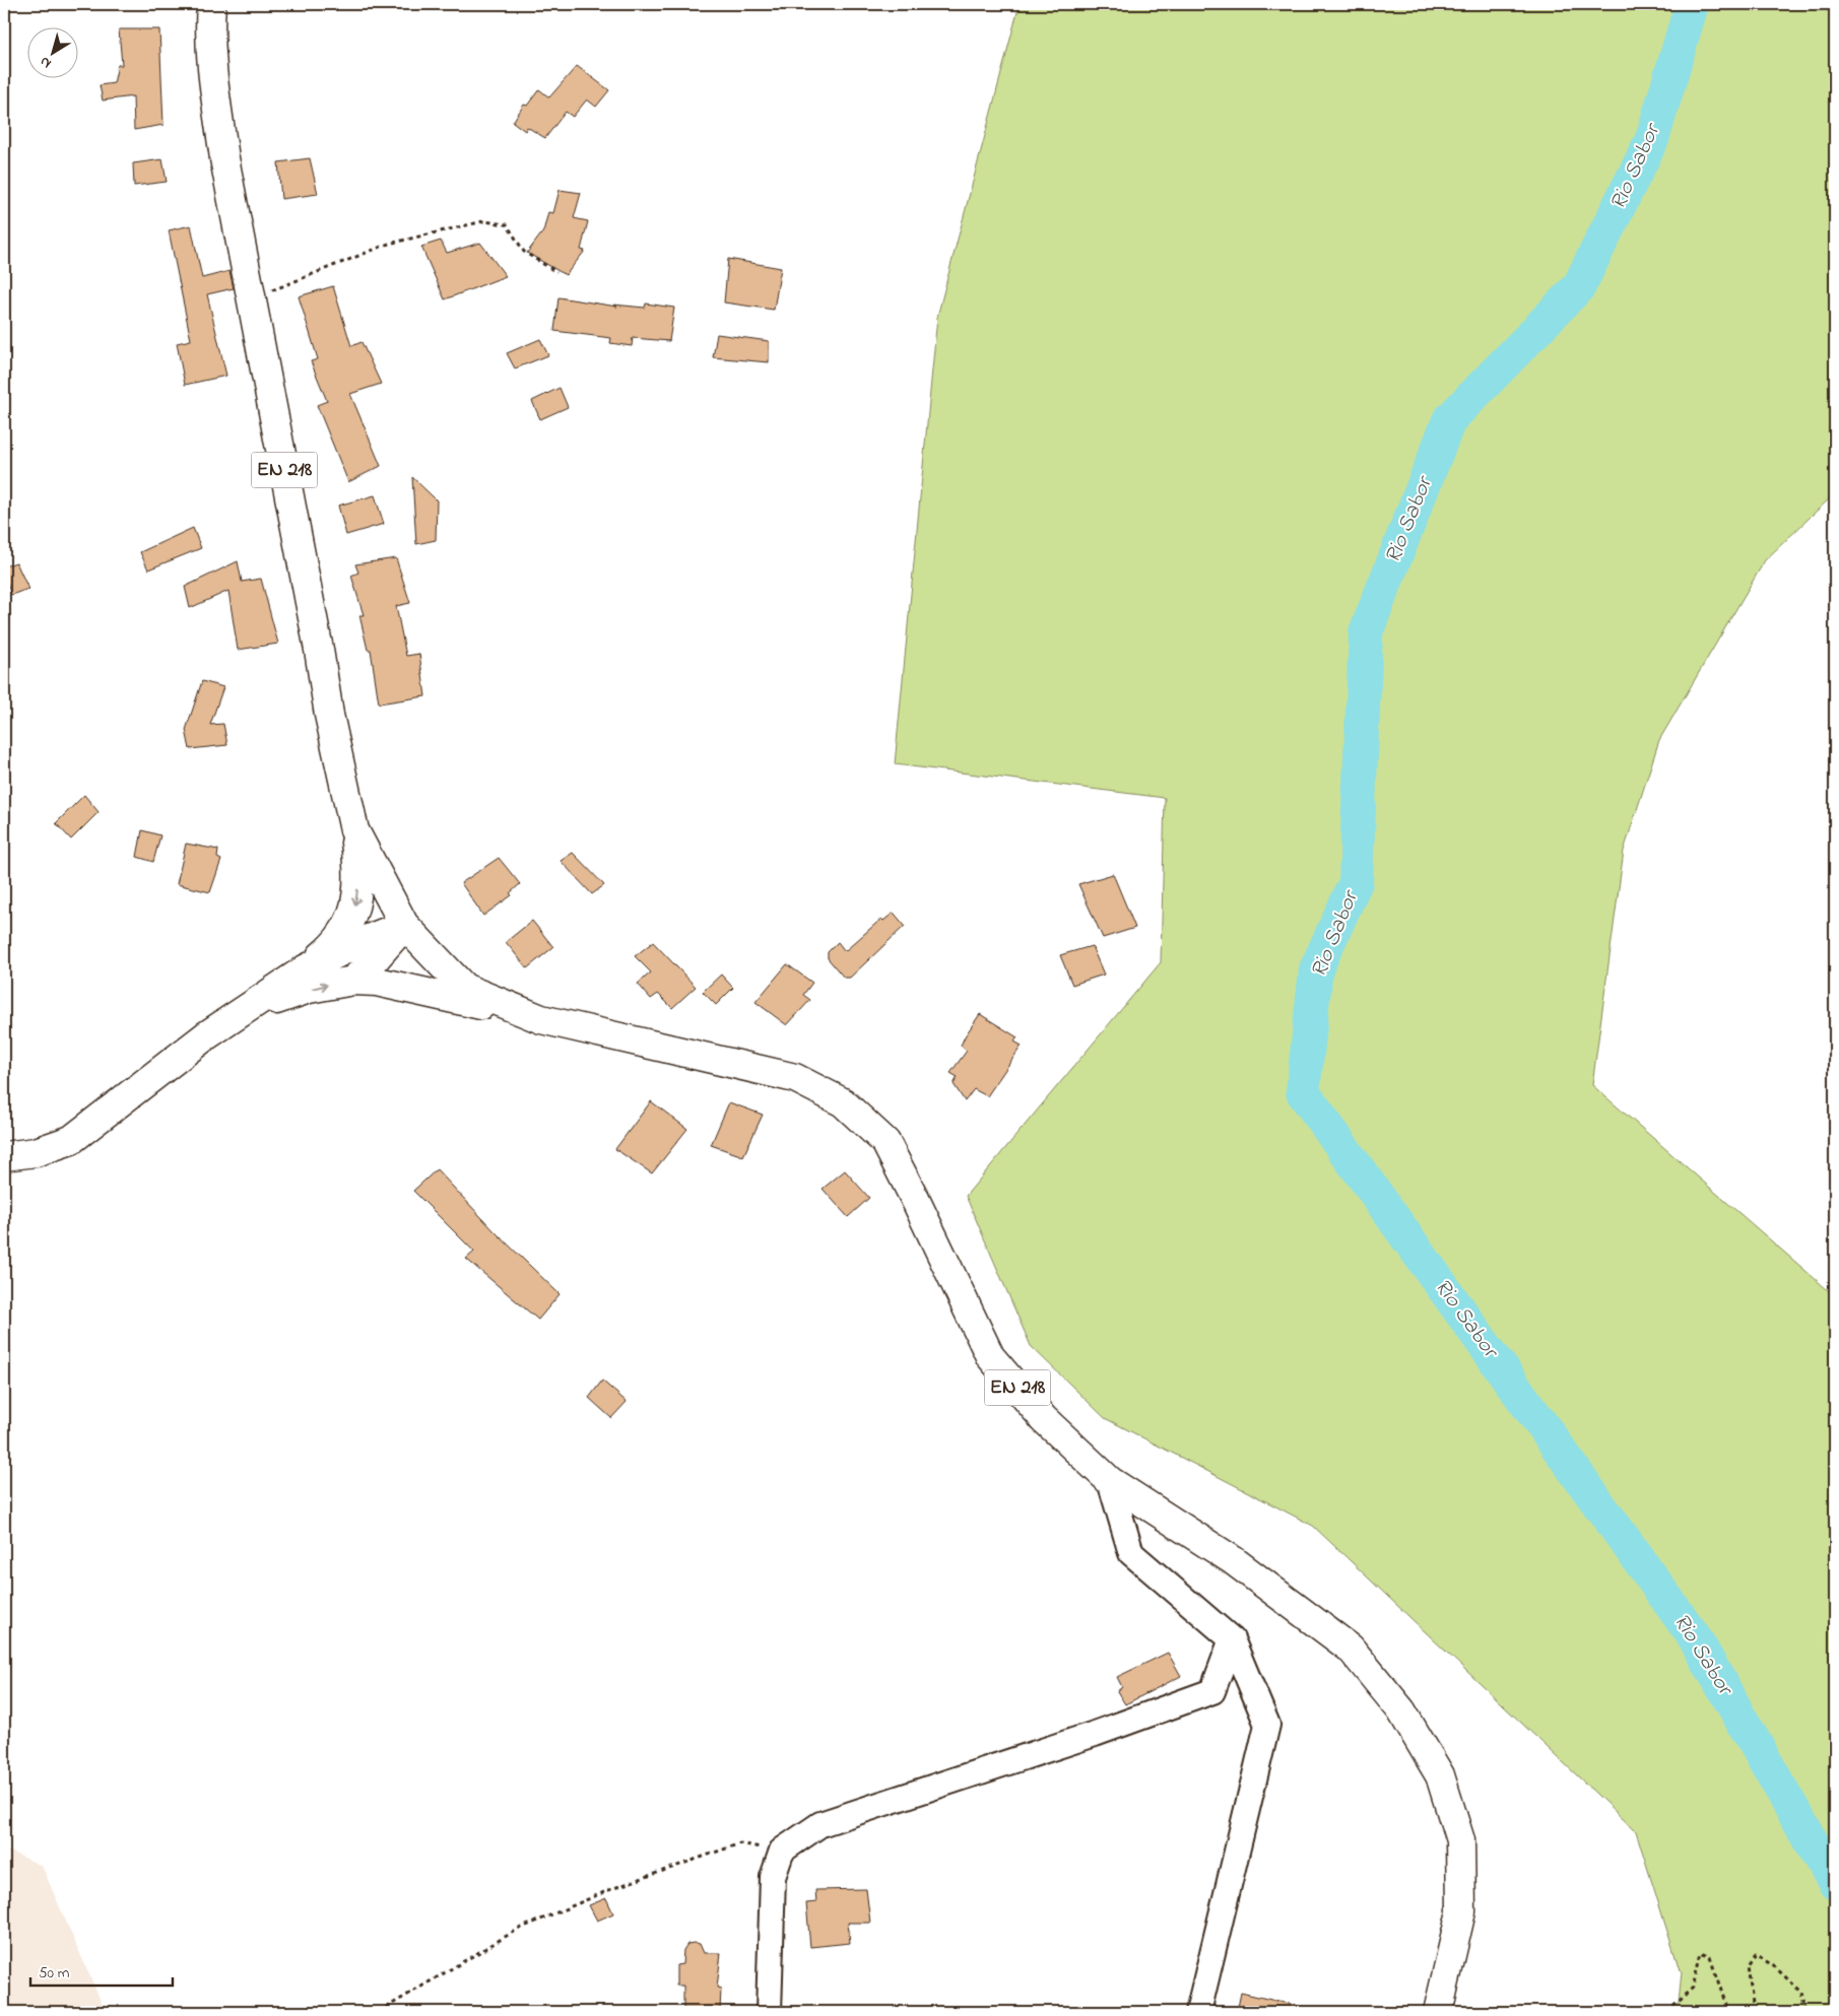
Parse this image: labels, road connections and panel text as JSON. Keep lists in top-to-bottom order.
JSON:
{
  "streets": {
    "main road": ["EN 218"]
  },
  "water": ["Rio Sabor"],
  "scale_bar": "50 m",
  "north": "bottom left"
}
